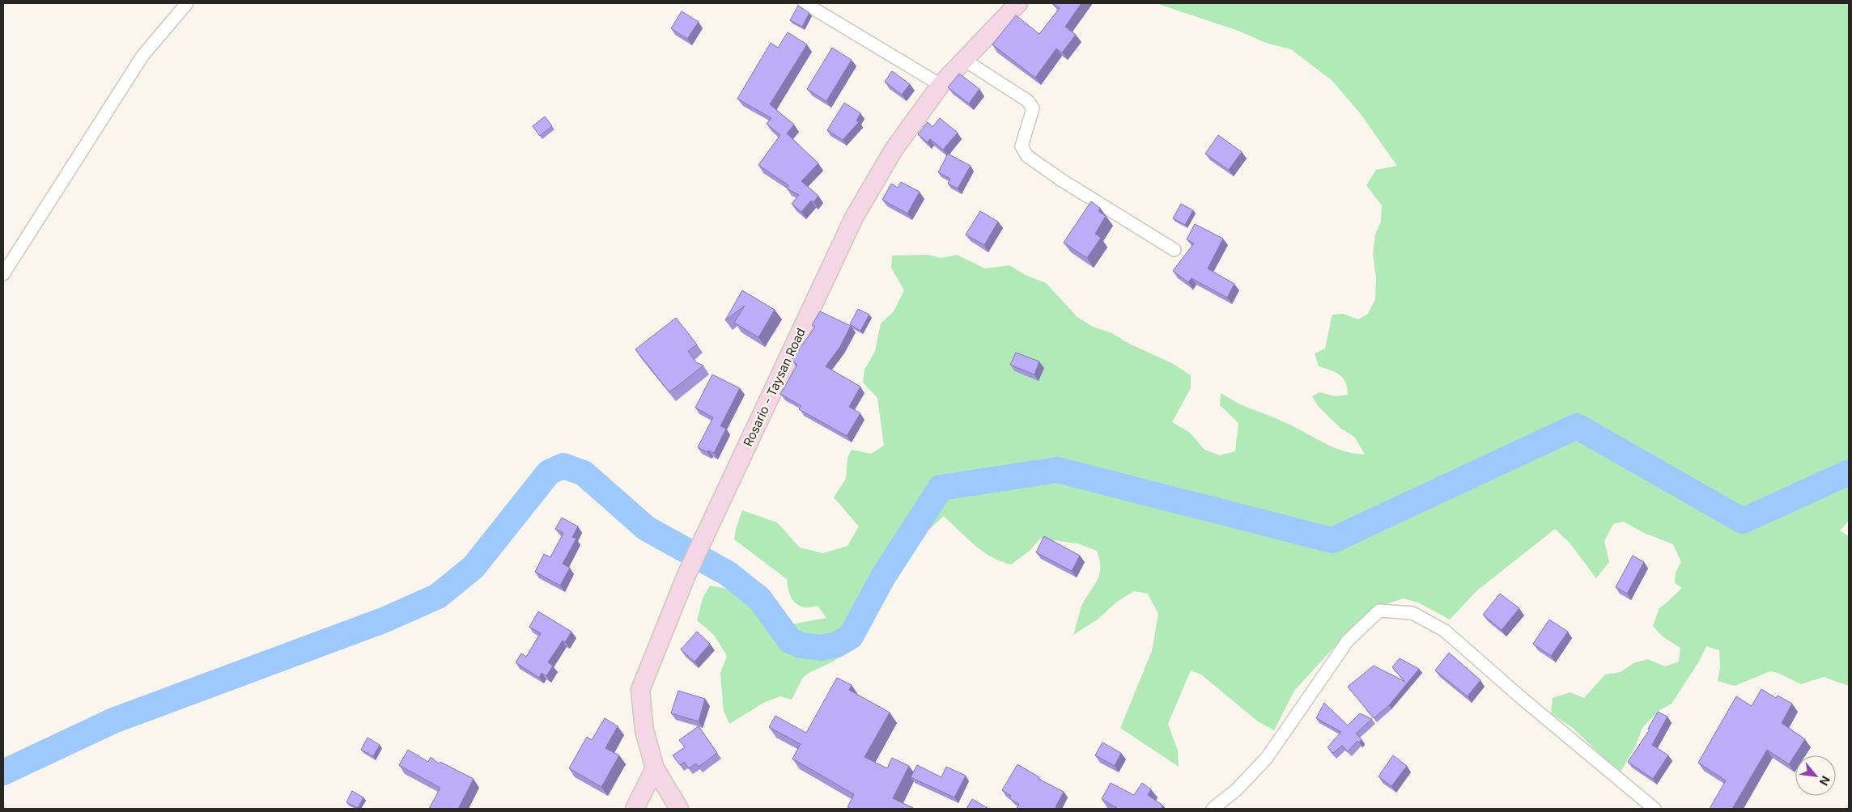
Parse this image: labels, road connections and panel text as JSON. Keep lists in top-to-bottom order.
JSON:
{
  "streets": {
    "main road": ["Rosario - Taysan Road"]
  },
  "north": "bottom right"
}
